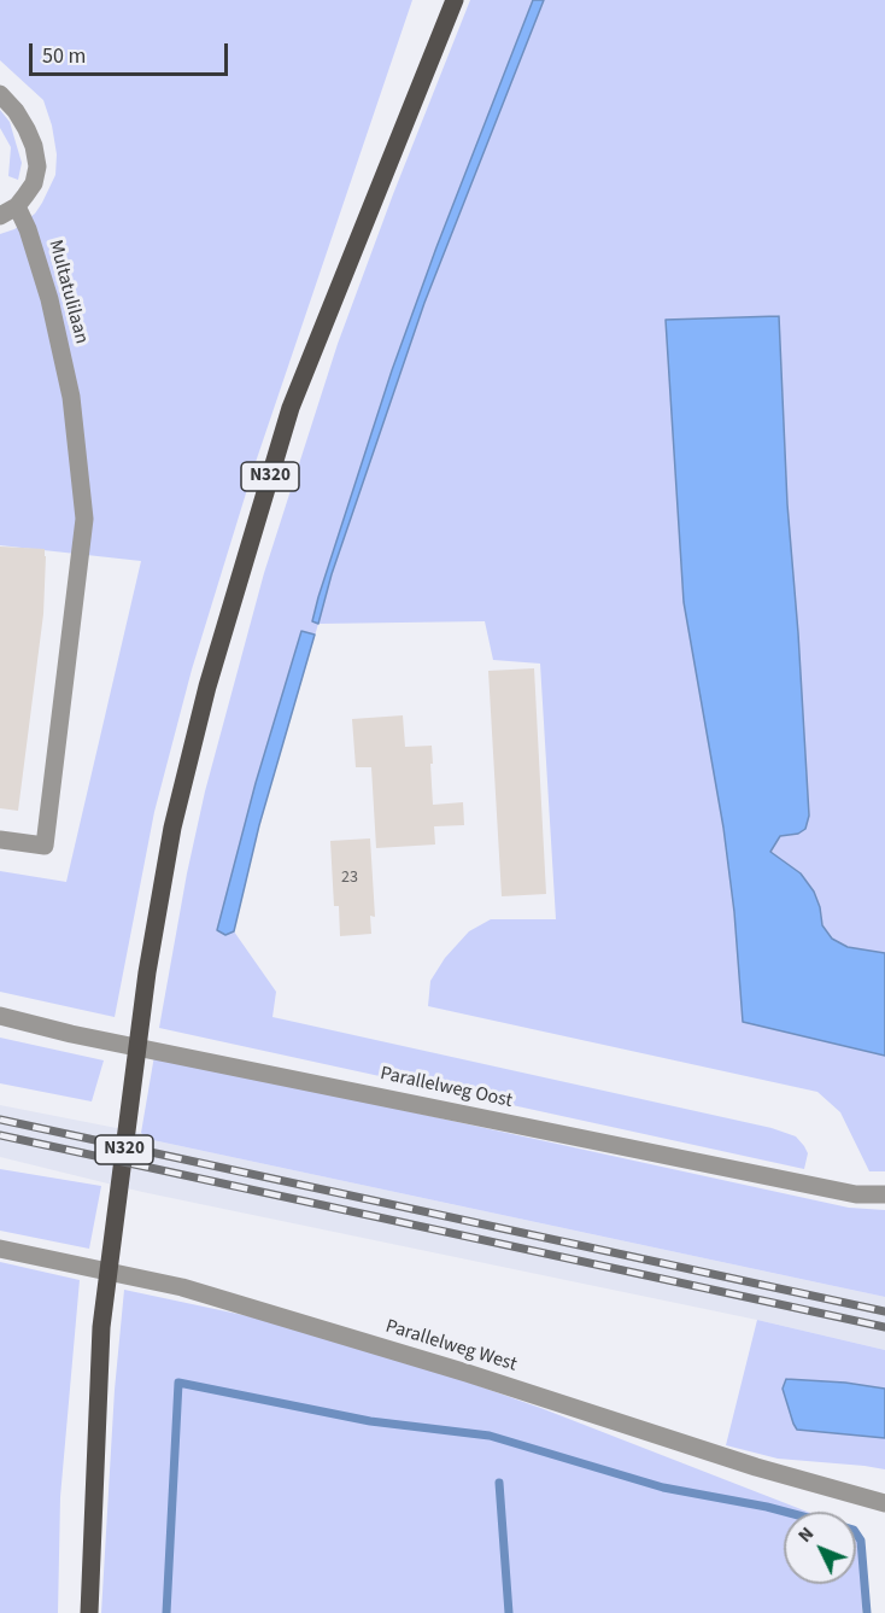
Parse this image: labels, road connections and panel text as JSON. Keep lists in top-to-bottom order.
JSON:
{
  "streets": {
    "main road": ["N320"],
    "street": ["Multatulilaan", "Parallelweg Oost", "Parallelweg West"]
  },
  "house_numbers": ["23"],
  "scale_bar": "50 m",
  "north": "top left"
}
